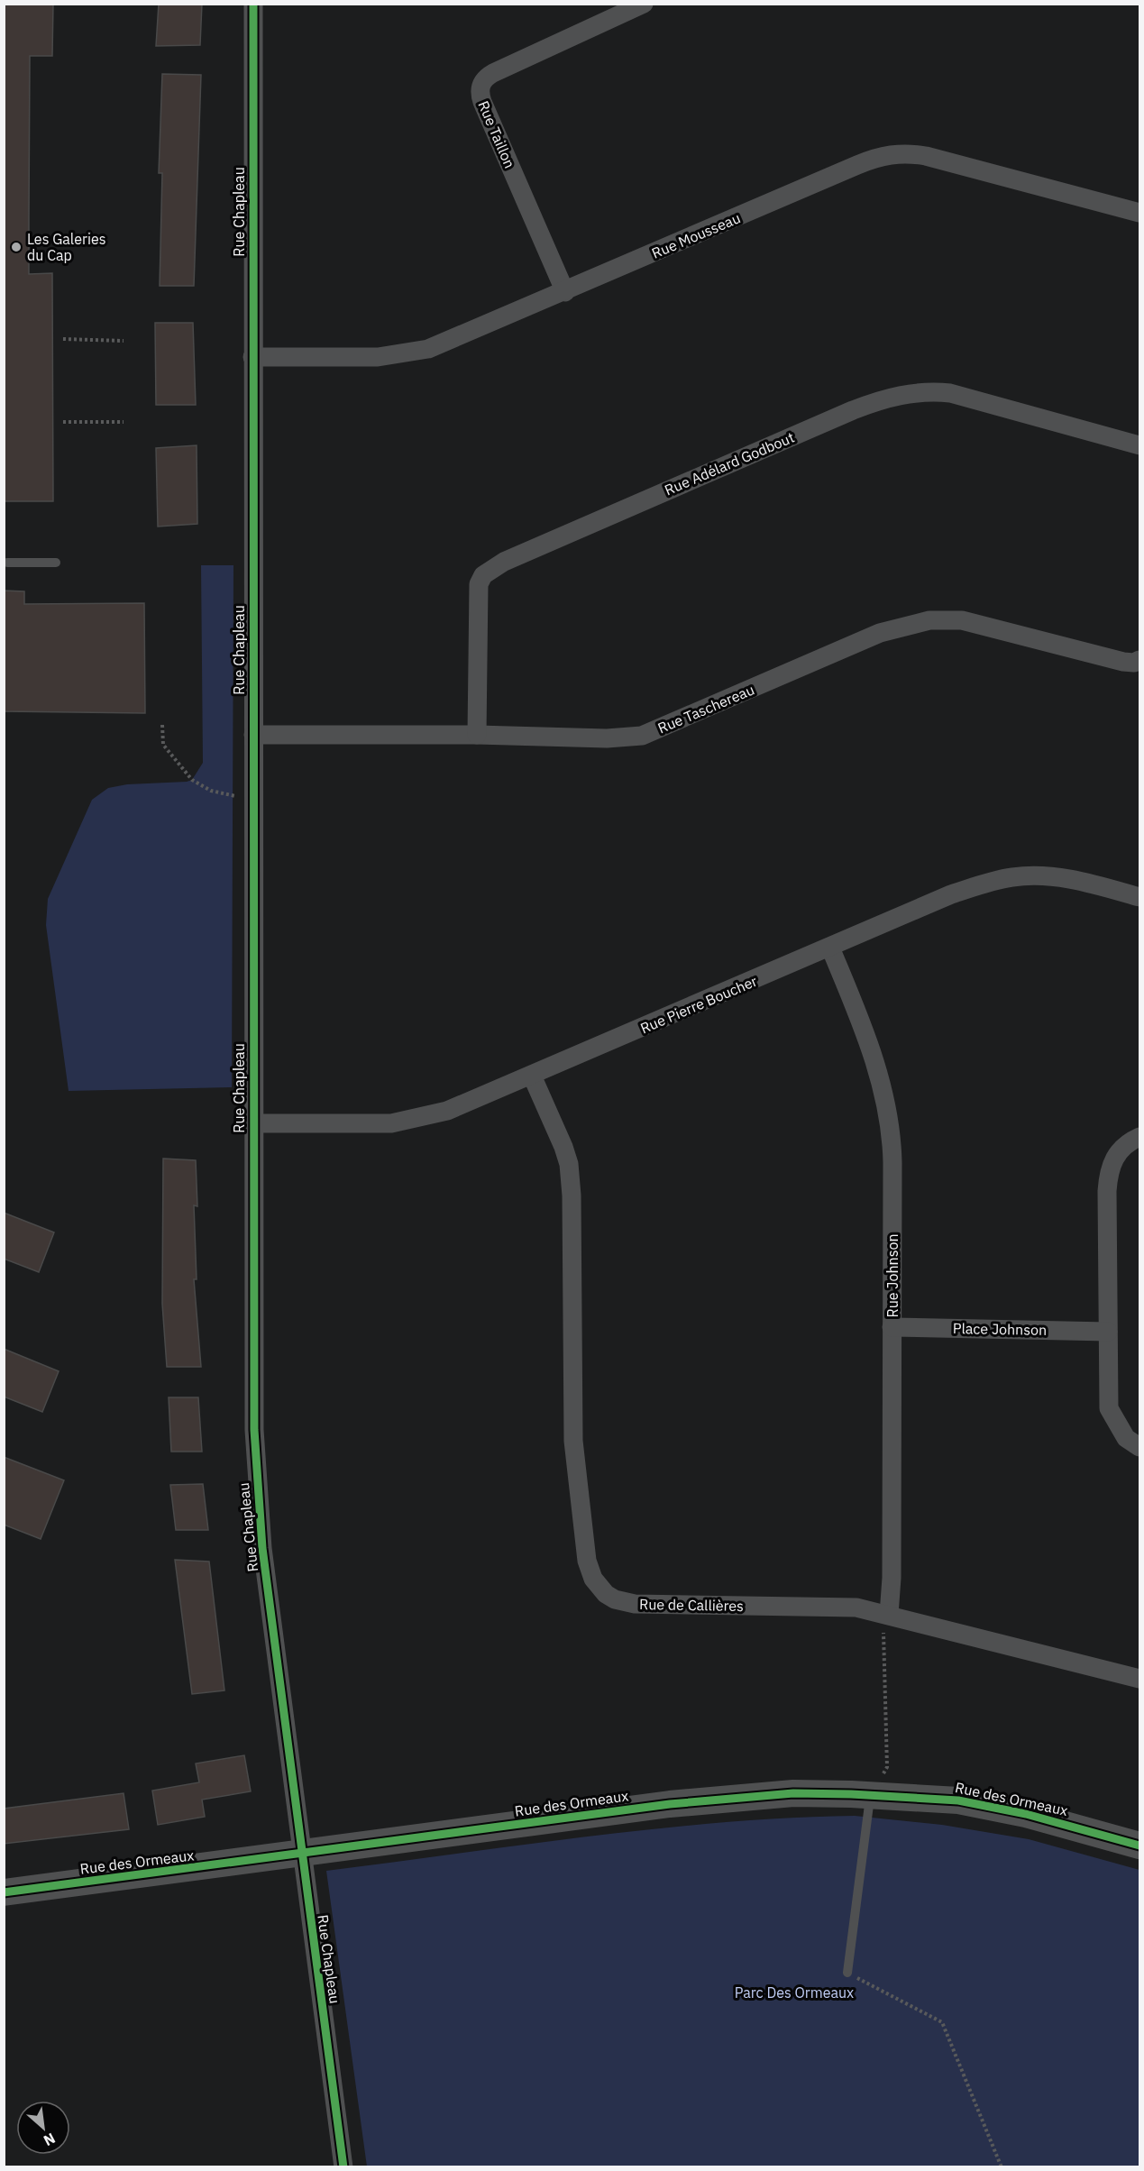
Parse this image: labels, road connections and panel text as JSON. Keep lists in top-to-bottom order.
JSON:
{
  "streets": {
    "street": [
      "Rue Taillon",
      "Rue Chapleau",
      "Rue Mousseau",
      "Rue Adélard Godbout",
      "Rue Taschereau",
      "Rue Pierre Boucher",
      "Rue Johnson",
      "Place Johnson",
      "Rue de Callières",
      "Rue des Ormeaux"
    ]
  },
  "crossings": [
    ["Rue Taillon", "Rue Mousseau"],
    ["Rue Chapleau", "Rue Mousseau"],
    ["Rue Chapleau", "Rue Taschereau"],
    ["Rue Chapleau", "Rue Pierre Boucher"],
    ["Rue Chapleau", "Rue des Ormeaux"],
    ["Rue Adélard Godbout", "Rue Taschereau"],
    ["Rue Pierre Boucher", "Rue Johnson"],
    ["Rue Pierre Boucher", "Rue de Callières"],
    ["Rue Johnson", "Place Johnson"],
    ["Rue Johnson", "Rue de Callières"]
  ],
  "parks": ["Parc Des Ormeaux"],
  "places": ["Les Galeries du Cap"],
  "north": "bottom right"
}
